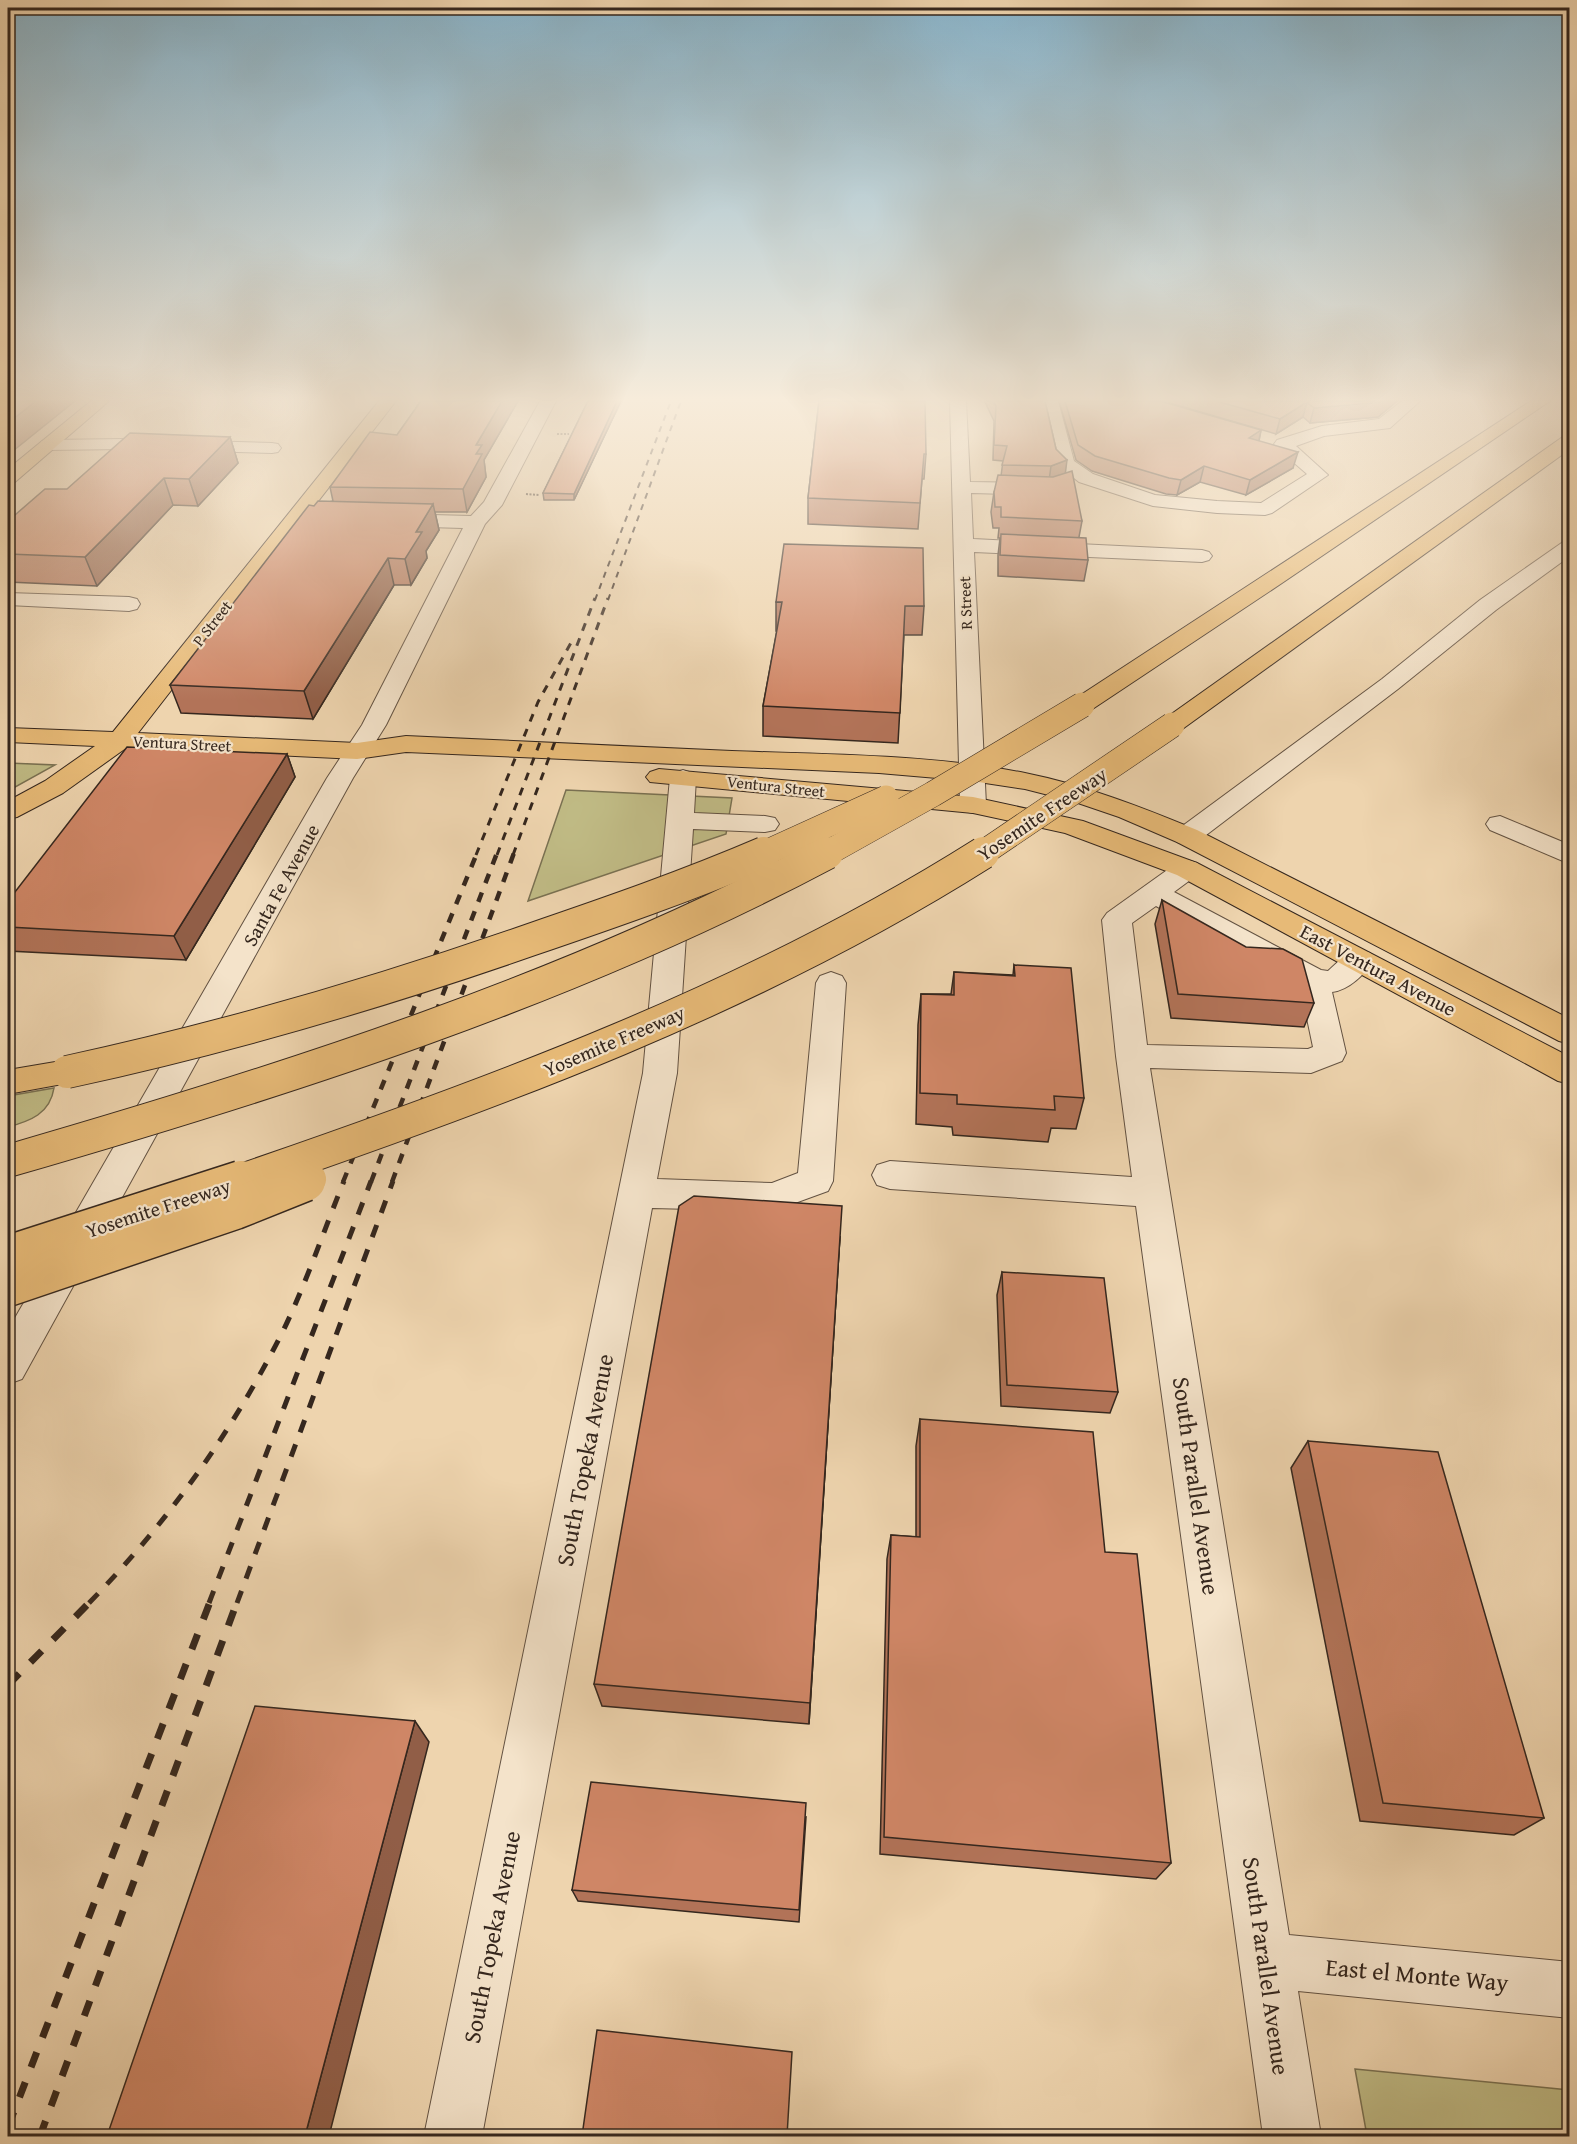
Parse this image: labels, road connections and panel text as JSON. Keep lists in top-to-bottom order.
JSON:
{
  "streets": {
    "main road": [
      "P Street",
      "Ventura Street",
      "Yosemite Freeway",
      "East Ventura Avenue"
    ],
    "street": [
      "R Street",
      "Santa Fe Avenue",
      "South Topeka Avenue",
      "South Parallel Avenue",
      "East el Monte Way"
    ]
  },
  "crossings": [
    ["R Street", "Ventura Street"],
    ["P Street", "Ventura Street"],
    ["Ventura Street", "Santa Fe Avenue"],
    ["Ventura Street", "East Ventura Avenue"],
    ["Ventura Street", "South Topeka Avenue"],
    ["Ventura Street", "South Parallel Avenue"],
    ["East Ventura Avenue", "South Parallel Avenue"],
    ["South Parallel Avenue", "East el Monte Way"]
  ]
}
